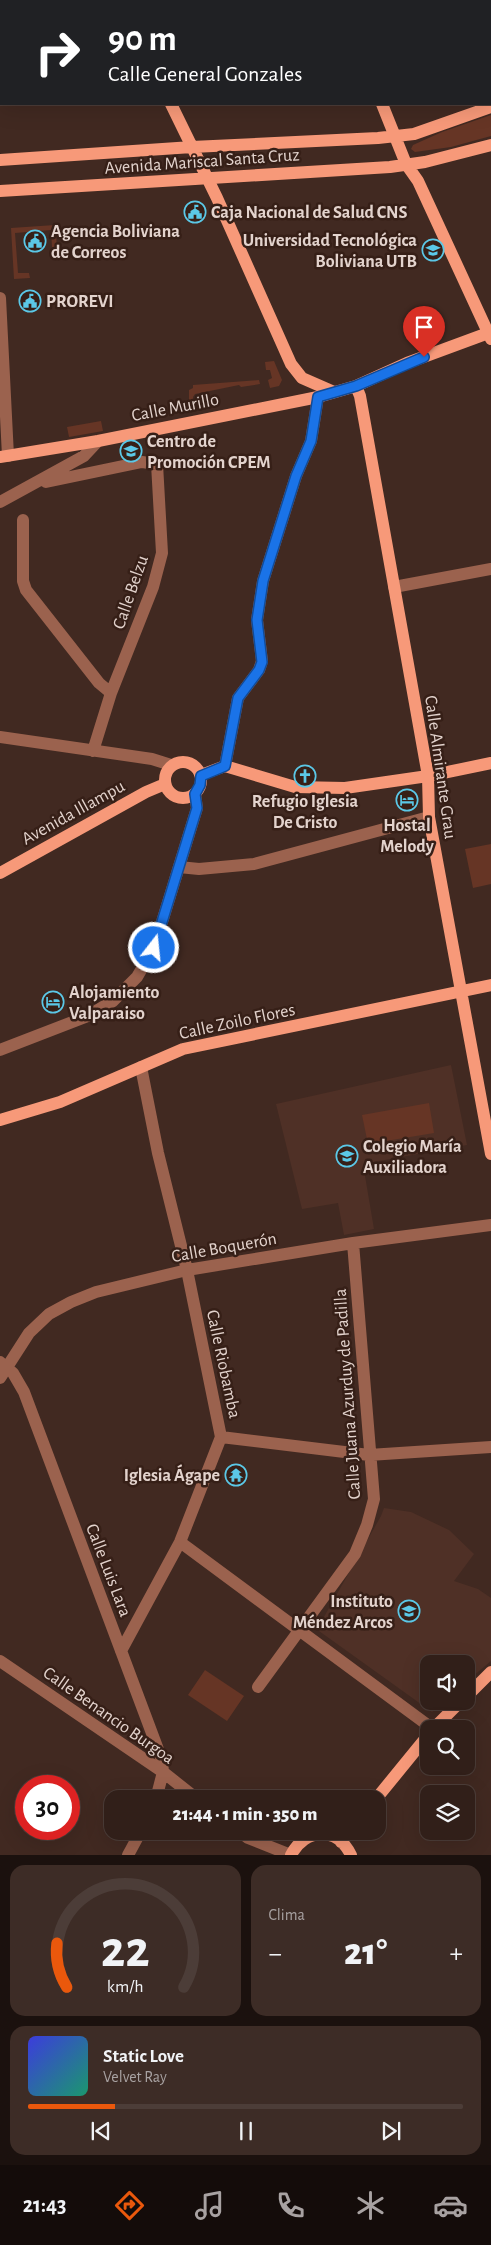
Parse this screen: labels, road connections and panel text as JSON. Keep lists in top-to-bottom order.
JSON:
{
  "streets": {
    "main road": [
      "Avenida Mariscal Santa Cruz",
      "Calle Murillo",
      "Calle Almirante Grau",
      "Avenida Illampu",
      "Calle Zoilo Flores"
    ],
    "street": [
      "Calle Belzu",
      "Calle Boquerón",
      "Calle Riobamba",
      "Calle Juana Azurduy de Padilla",
      "Calle Luis Lara",
      "Calle Benancio Burgoa"
    ]
  },
  "crossings": [
    ["Calle Murillo", "Calle Almirante Grau"],
    ["Calle Almirante Grau", "Calle Zoilo Flores"],
    ["Calle Zoilo Flores", "Calle Riobamba"],
    ["Calle Boquerón", "Calle Riobamba"],
    ["Calle Boquerón", "Calle Juana Azurduy de Padilla"],
    ["Calle Boquerón", "Calle Luis Lara"],
    ["Calle Riobamba", "Calle Luis Lara"],
    ["Calle Luis Lara", "Calle Benancio Burgoa"]
  ],
  "places": {
    "public building": ["Caja Nacional de Salud CNS", "Agencia Boliviana de Correos", "PROREVI"],
    "school or university": [
      "Universidad Tecnológica Boliviana UTB",
      "Centro de Promoción CPEM",
      "Colegio María Auxiliadora",
      "Instituto Méndez Arcos"
    ],
    "church": ["Refugio Iglesia De Cristo"],
    "hotel": ["Hostal Melody", "Alojamiento Valparaiso"],
    "temple": ["Iglesia Ágape"]
  },
  "page": {
    "turn": ["90 m", "Calle General Gonzales"],
    "limit": "30",
    "trip": "21:44 · 1 min · 350 m",
    "tile": "Clima",
    "heat": ["−", "21°", "+"],
    "song": ["Static Love", "Velvet Ray"],
    "tabs": "21:43",
    "gauge": ["22", "km/h"]
  }
}
